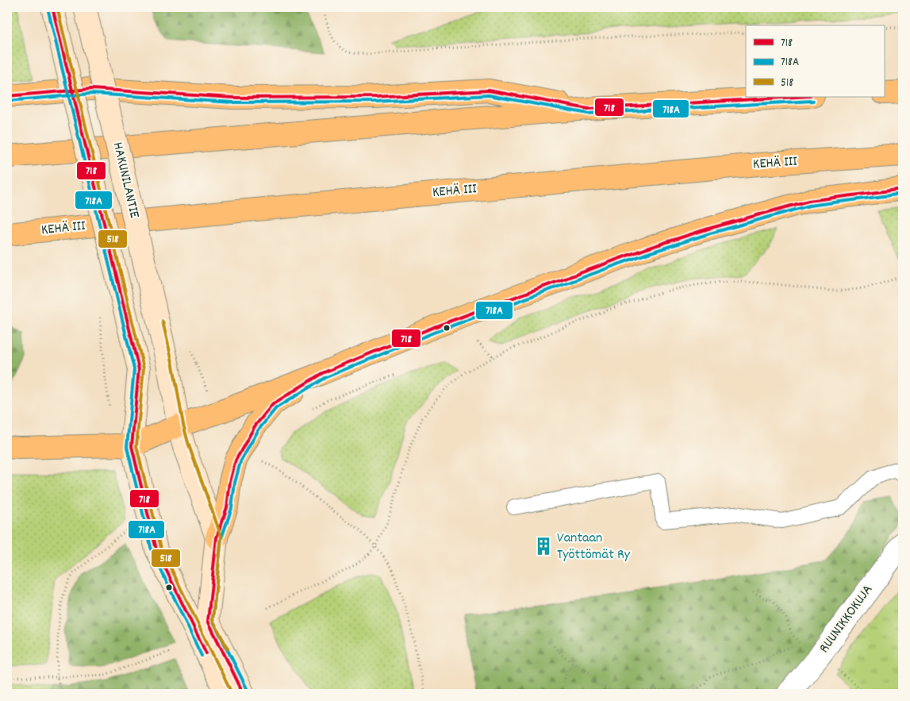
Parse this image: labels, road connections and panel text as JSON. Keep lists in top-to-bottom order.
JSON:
{
  "streets": {
    "highway": ["KEHÄ III"],
    "main road": ["HAKUNILANTIE"],
    "street": ["RUUNIKKOKUJA"]
  },
  "places": {
    "building": ["Vantaan Työttömät Ry"]
  },
  "lines": ["transit line 718", "transit line 518", "transit line 718A"],
  "legend": ["718", "718A", "518"]
}
